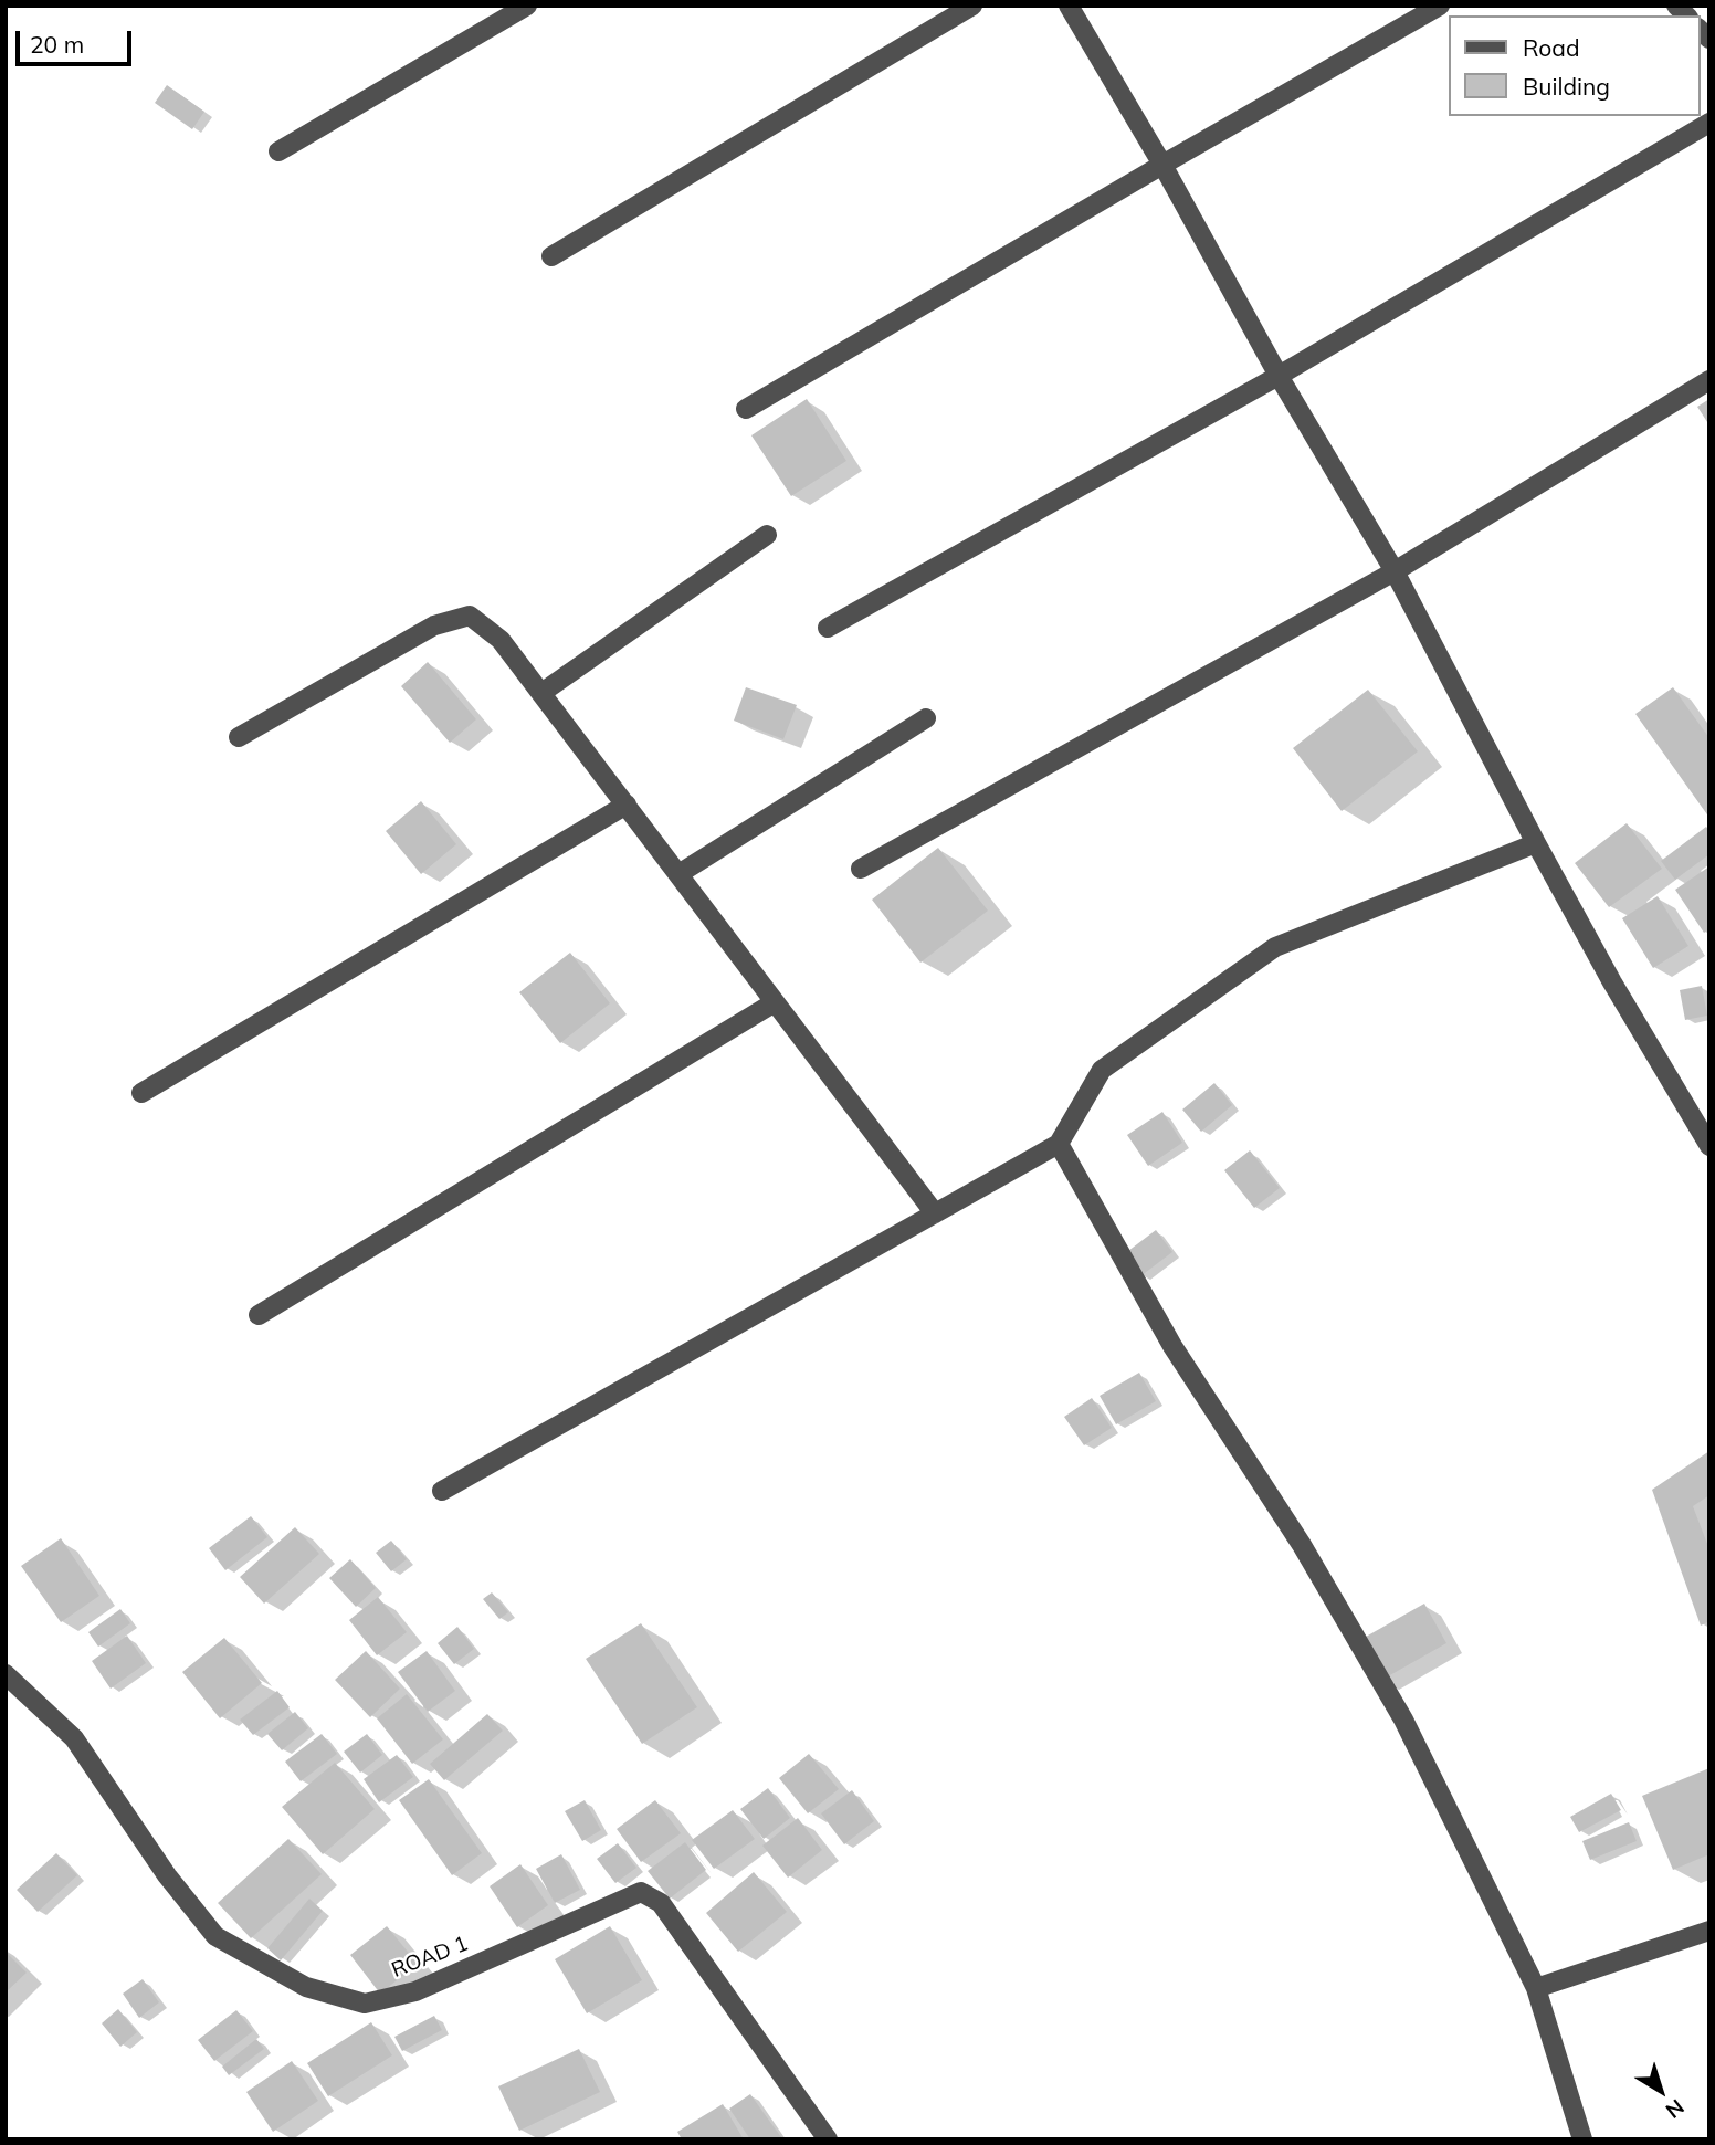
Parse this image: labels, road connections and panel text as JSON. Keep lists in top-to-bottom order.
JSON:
{
  "streets": {
    "street": ["ROAD 1"]
  },
  "legend": ["Road", "Building"],
  "scale_bar": "20 m",
  "north": "bottom right"
}
